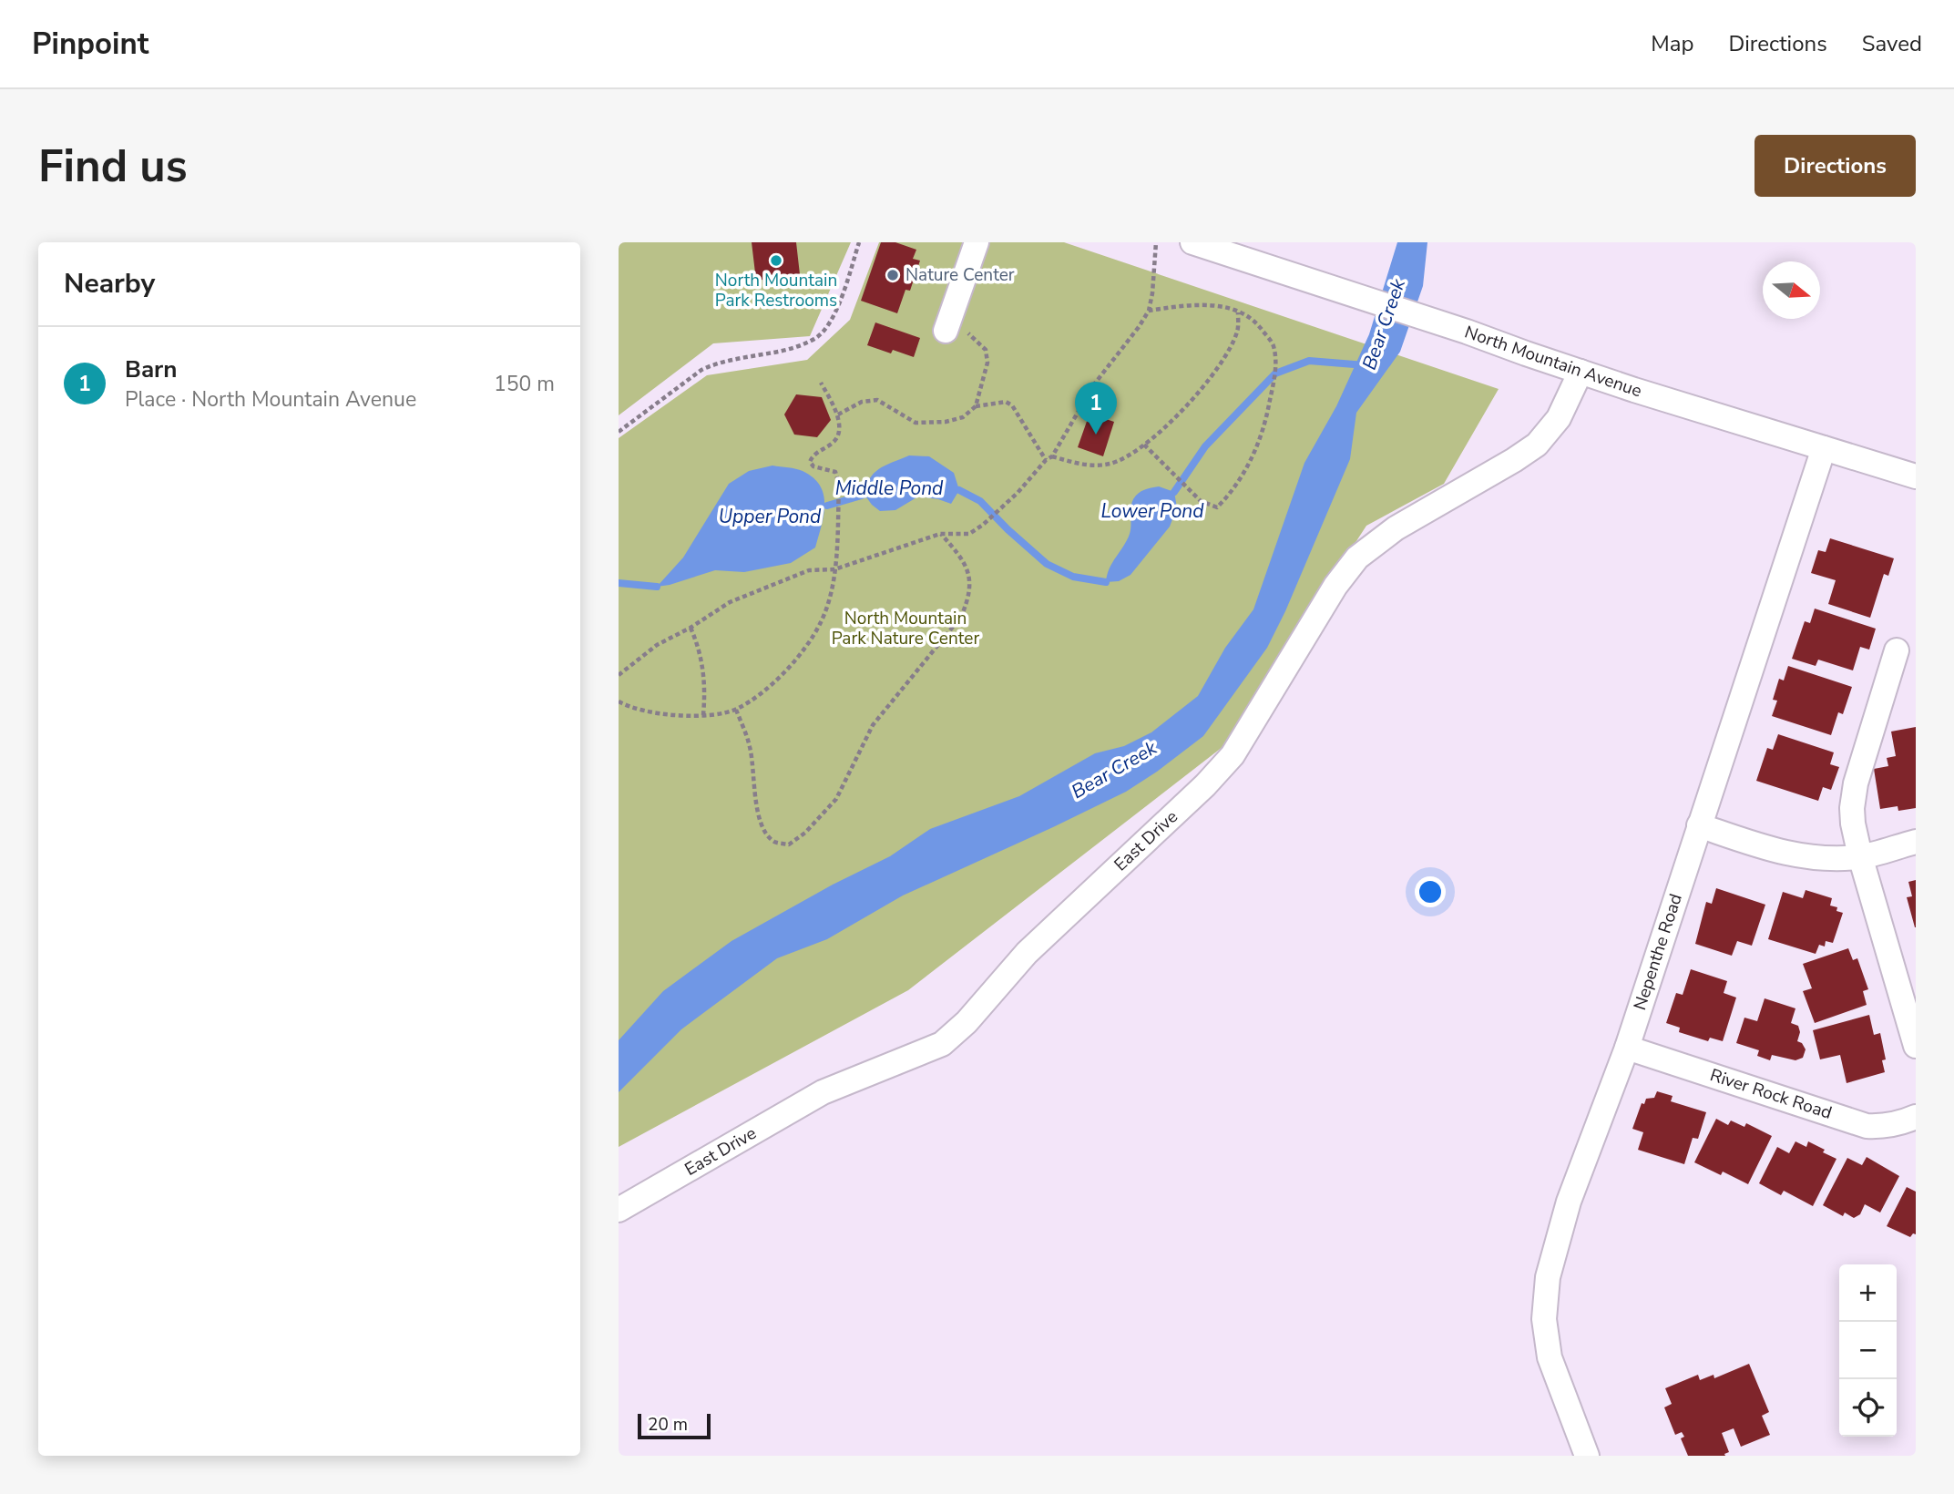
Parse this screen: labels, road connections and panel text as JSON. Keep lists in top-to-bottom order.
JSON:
{
  "streets": {
    "street": [
      "North Mountain Avenue",
      "East Drive",
      "Nepenthe Road",
      "River Rock Road"
    ]
  },
  "crossings": [
    ["North Mountain Avenue", "East Drive"],
    ["North Mountain Avenue", "Nepenthe Road"],
    ["Nepenthe Road", "River Rock Road"]
  ],
  "water": [
    "Bear Creek",
    "Middle Pond",
    "Lower Pond",
    "Upper Pond"
  ],
  "parks": ["North Mountain Park Nature Center"],
  "places": ["North Mountain Park Restrooms", "Nature Center"],
  "scale_bar": "20 m",
  "north": "right",
  "page": {
    "header": "Pinpoint",
    "nav": ["Map", "Directions", "Saved"],
    "buttons": "Directions",
    "title": "Find us",
    "heading": "Nearby",
    "list": [
      {
        "mark": "1",
        "name": "Barn",
        "note": "Place · North Mountain Avenue",
        "value": "150 m"
      }
    ],
    "pins": "1",
    "map_buttons": ["+", "−"],
    "scale": "20 m"
  }
}
